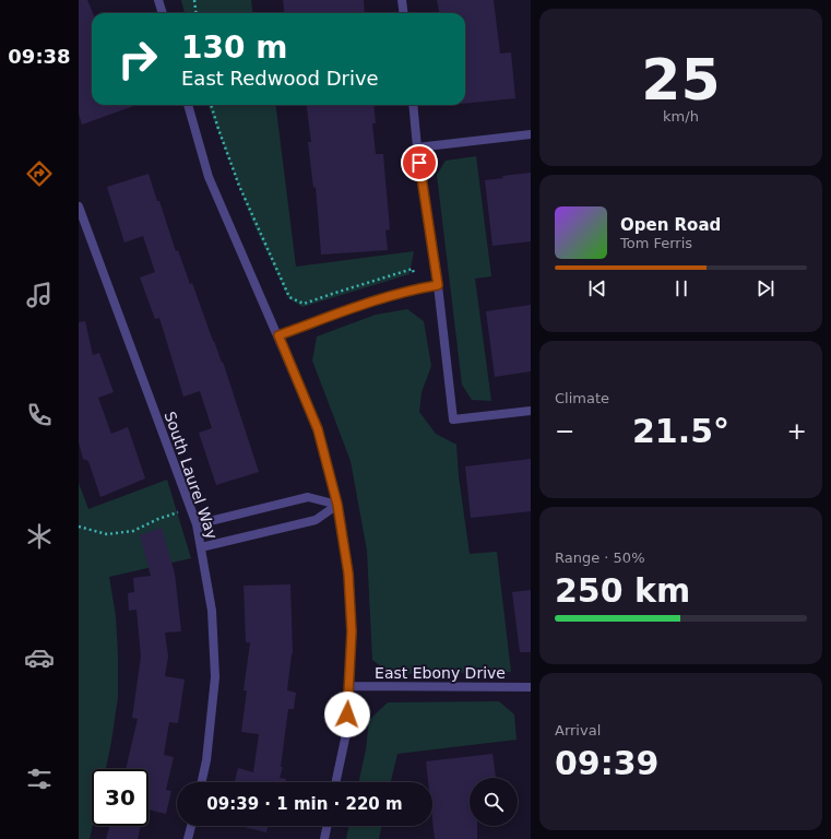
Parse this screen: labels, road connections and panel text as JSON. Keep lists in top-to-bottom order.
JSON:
{
  "streets": {
    "street": ["South Laurel Way", "East Ebony Drive"]
  },
  "page": {
    "tabs": "09:38",
    "tile": [
      ["25", "km/h"],
      "Climate",
      ["Range · 50%", "250 km"],
      ["Arrival", "09:39"]
    ],
    "turn": ["130 m", "East Redwood Drive"],
    "song": ["Open Road", "Tom Ferris"],
    "heat": ["−", "21.5°", "+"],
    "limit": "30",
    "trip": "09:39 · 1 min · 220 m"
  }
}
